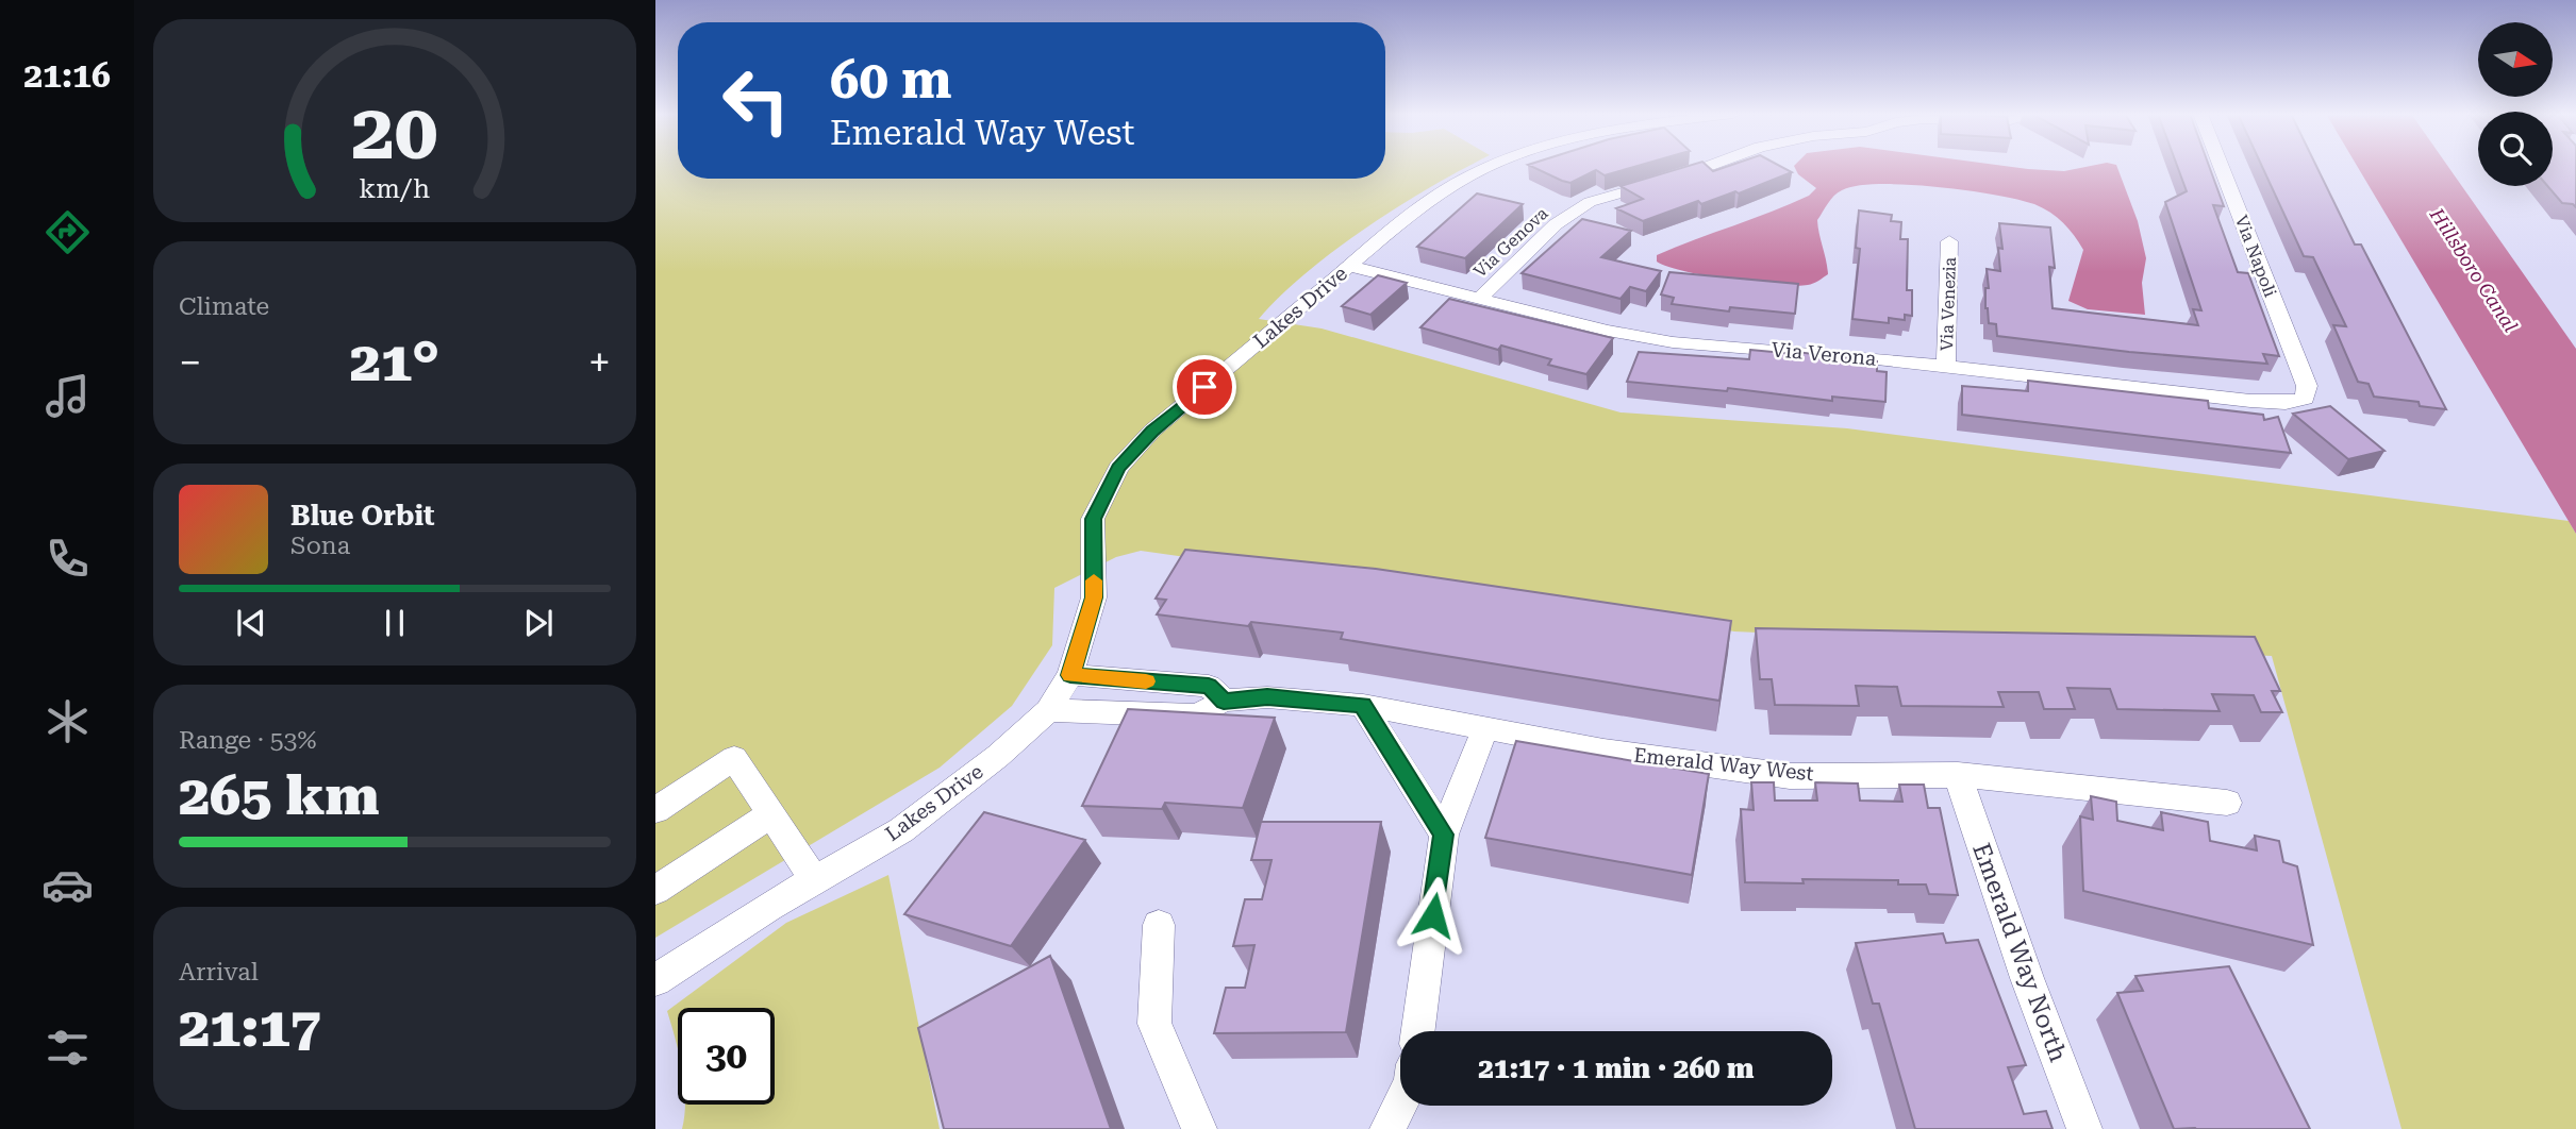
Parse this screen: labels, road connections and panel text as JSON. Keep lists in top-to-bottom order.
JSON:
{
  "streets": {
    "street": [
      "Via Genova",
      "Via Napoli",
      "Via Venezia",
      "Lakes Drive",
      "Via Verona",
      "Emerald Way West",
      "Emerald Way North"
    ]
  },
  "crossings": [
    ["Via Genova", "Via Verona"],
    ["Via Napoli", "Via Verona"],
    ["Via Venezia", "Via Verona"],
    ["Lakes Drive", "Via Verona"],
    ["Lakes Drive", "Emerald Way West"],
    ["Emerald Way West", "Emerald Way North"]
  ],
  "water": ["Hillsboro Canal"],
  "north": "right",
  "page": {
    "tabs": "21:16",
    "turn": ["60 m", "Emerald Way West"],
    "tile": [
      "Climate",
      ["Range · 53%", "265 km"],
      ["Arrival", "21:17"]
    ],
    "heat": ["−", "21°", "+"],
    "song": ["Blue Orbit", "Sona"],
    "limit": "30",
    "trip": "21:17 · 1 min · 260 m",
    "gauge": ["20", "km/h"]
  }
}
